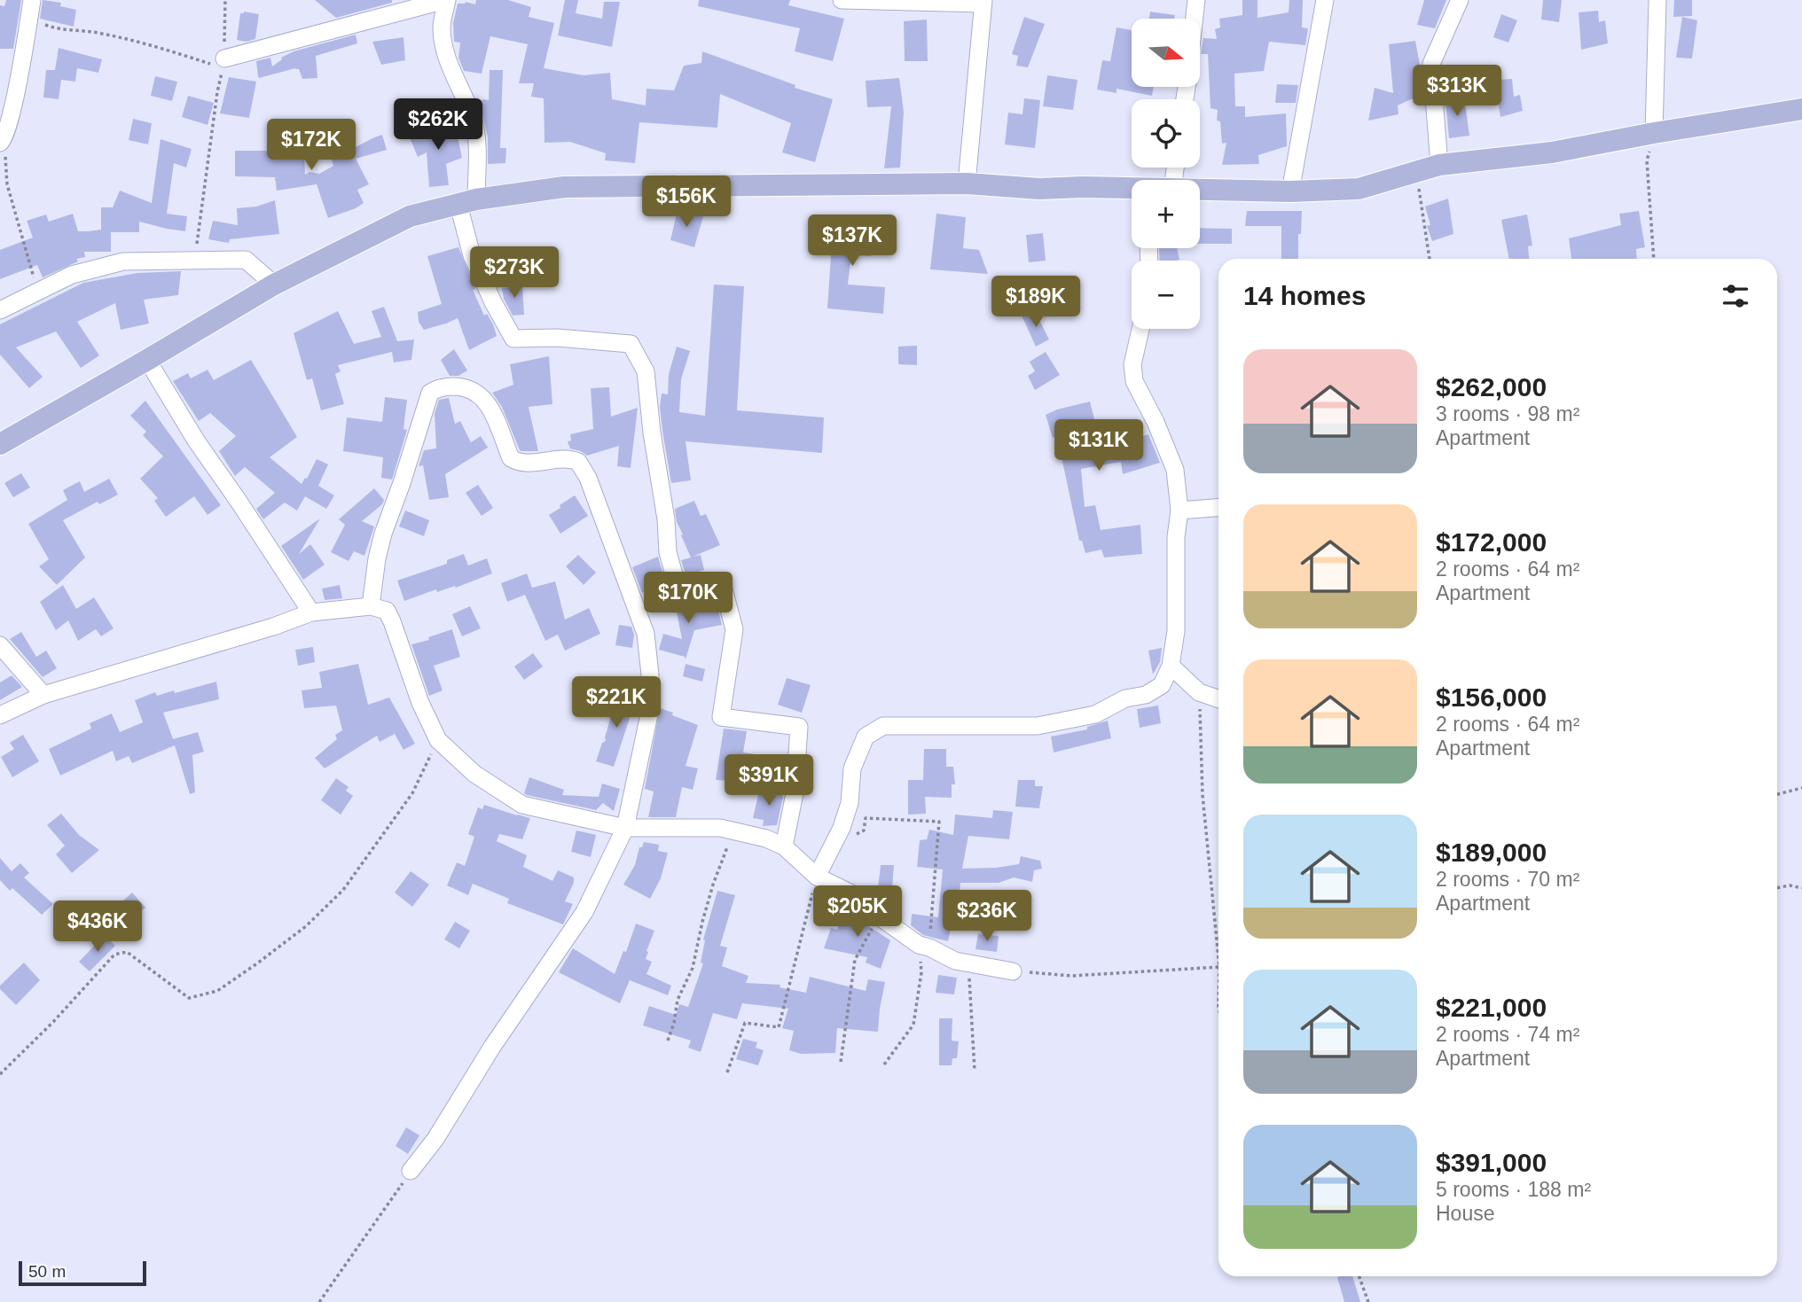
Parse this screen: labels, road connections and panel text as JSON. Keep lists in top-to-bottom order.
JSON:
{
  "scale_bar": "50 m",
  "north": "right",
  "page": {
    "map_buttons": ["+", "−"],
    "price": [
      "$313K",
      "$262K",
      "$172K",
      "$156K",
      "$137K",
      "$273K",
      "$189K",
      "$131K",
      "$170K",
      "$221K",
      "$391K",
      "$205K",
      "$236K",
      "$436K"
    ],
    "heading": "14 homes",
    "list": [
      {
        "name": "$262,000",
        "note": "3 rooms · 98 m² · Apartment"
      },
      {
        "name": "$172,000",
        "note": "2 rooms · 64 m² · Apartment"
      },
      {
        "name": "$156,000",
        "note": "2 rooms · 64 m² · Apartment"
      },
      {
        "name": "$189,000",
        "note": "2 rooms · 70 m² · Apartment"
      },
      {
        "name": "$221,000",
        "note": "2 rooms · 74 m² · Apartment"
      },
      {
        "name": "$391,000",
        "note": "5 rooms · 188 m² · House"
      }
    ],
    "scale": "50 m"
  }
}
